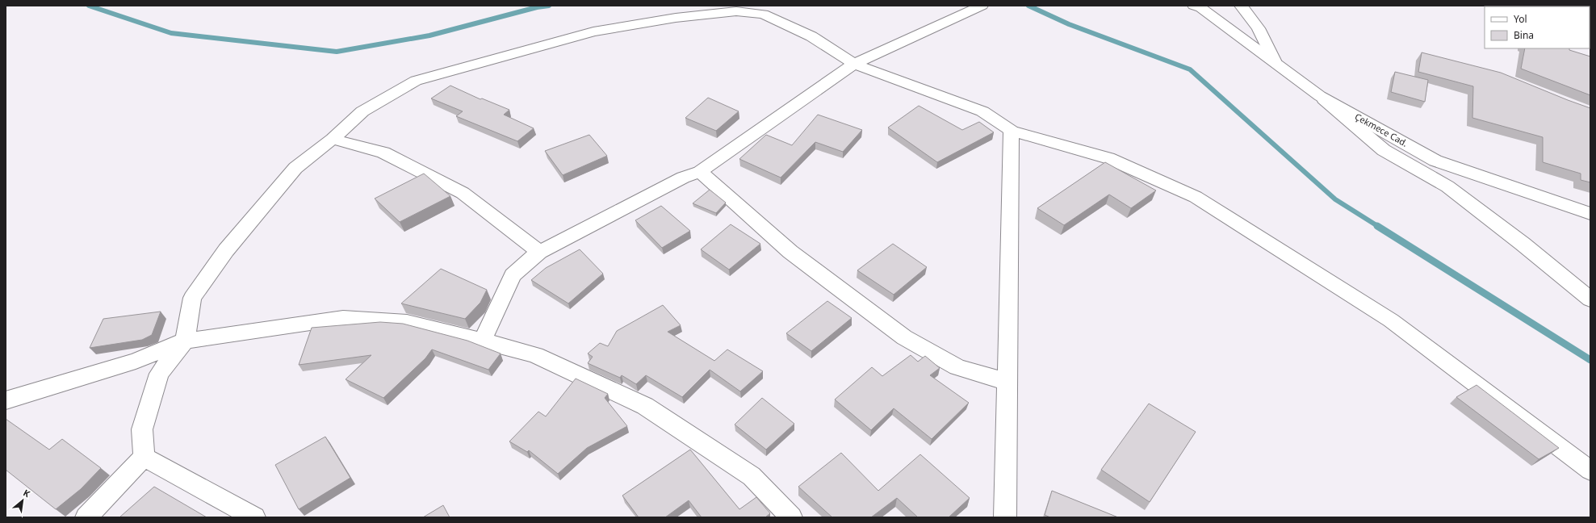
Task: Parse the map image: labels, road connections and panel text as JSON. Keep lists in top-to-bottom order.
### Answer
{
  "streets": {
    "street": ["Çekmece Cad."]
  },
  "legend": ["Yol", "Bina"],
  "north": "top right"
}
